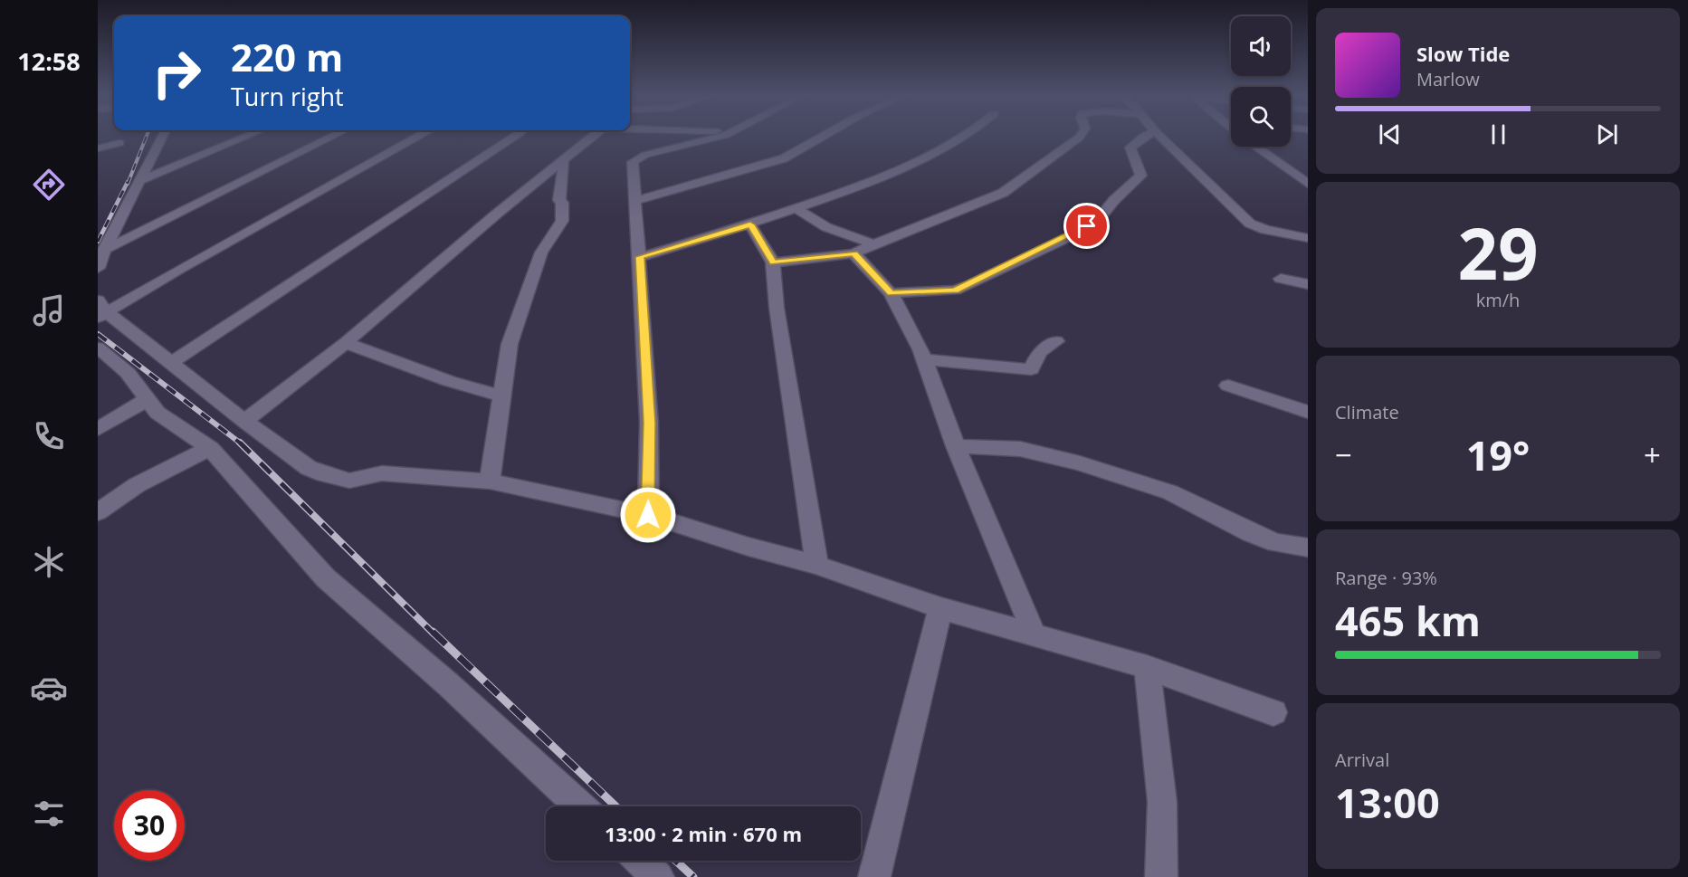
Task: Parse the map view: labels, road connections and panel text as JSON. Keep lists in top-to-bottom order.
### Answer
{
  "page": {
    "tabs": "12:58",
    "turn": ["220 m", "Turn right"],
    "song": ["Slow Tide", "Marlow"],
    "tile": [
      ["29", "km/h"],
      "Climate",
      ["Range · 93%", "465 km"],
      ["Arrival", "13:00"]
    ],
    "heat": ["−", "19°", "+"],
    "limit": "30",
    "trip": "13:00 · 2 min · 670 m"
  }
}
